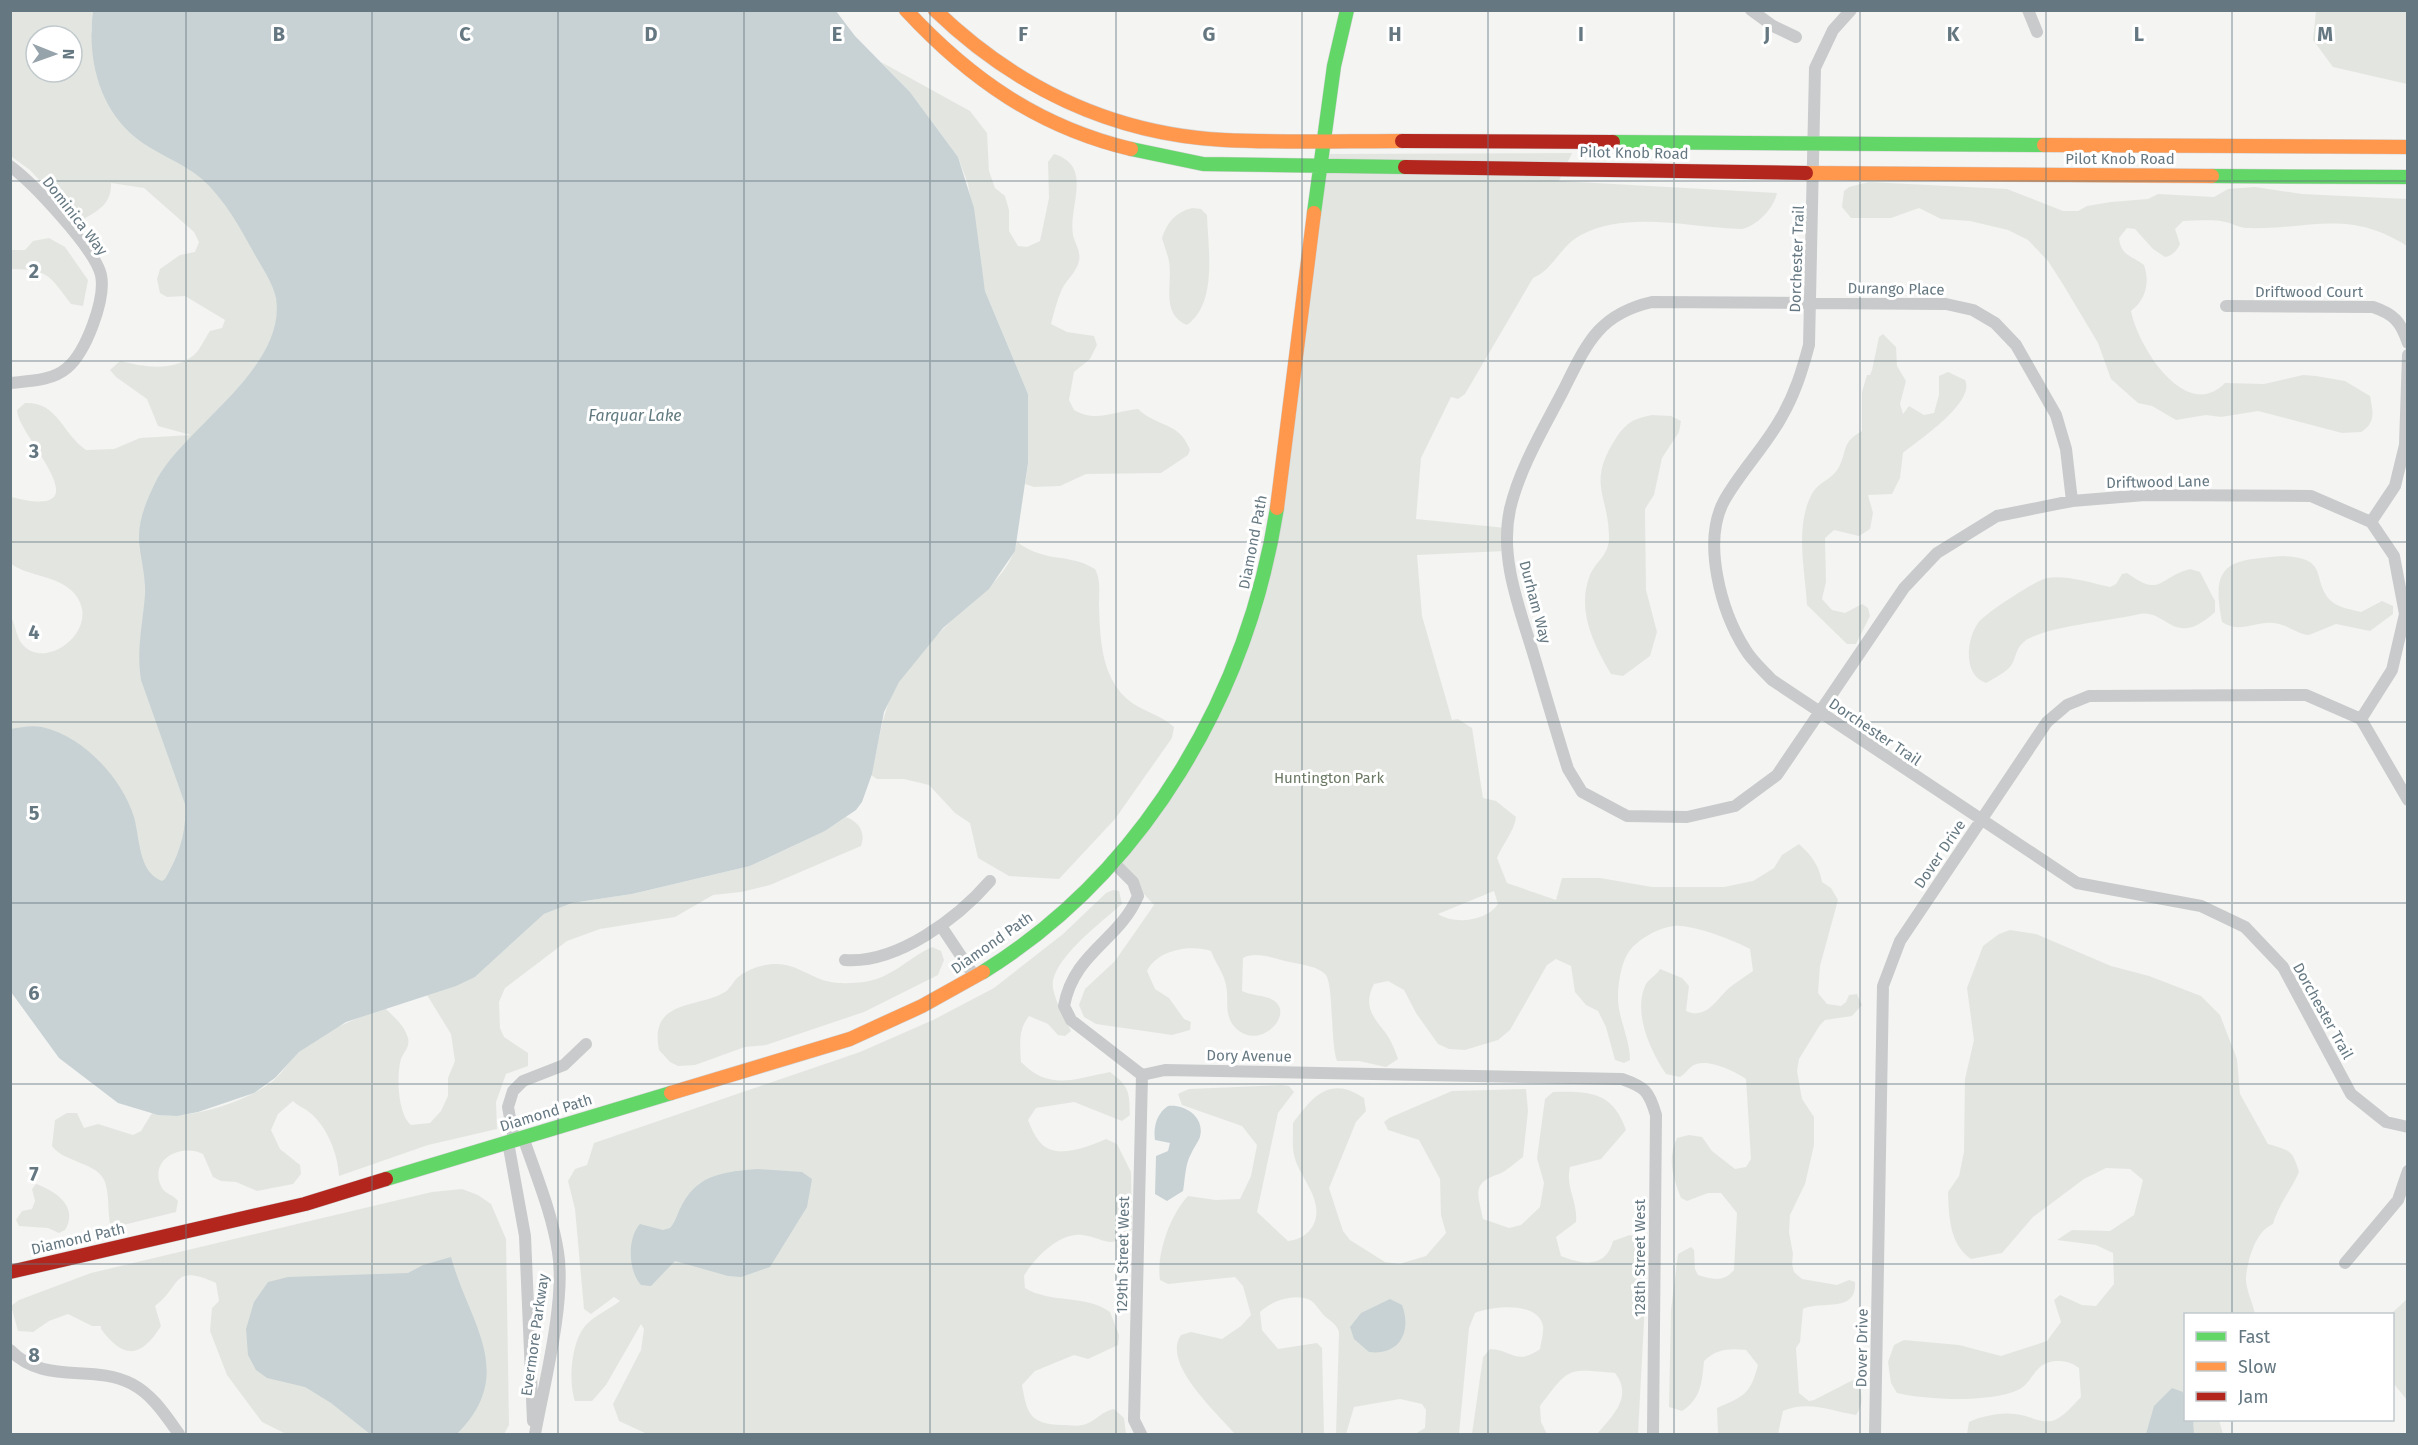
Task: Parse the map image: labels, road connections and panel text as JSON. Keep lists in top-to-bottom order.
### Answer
{
  "streets": {
    "main road": ["Pilot Knob Road", "Diamond Path"],
    "street": [
      "Dominica Way",
      "Dorchester Trail",
      "Durango Place",
      "Driftwood Court",
      "Driftwood Lane",
      "Durham Way",
      "Dover Drive",
      "Dory Avenue",
      "129th Street West",
      "128th Street West",
      "Evermore Parkway"
    ]
  },
  "crossings": [
    ["Pilot Knob Road", "Dorchester Trail"],
    ["Pilot Knob Road", "Diamond Path"],
    ["Dorchester Trail", "Durango Place"],
    ["Dorchester Trail", "Driftwood Lane"],
    ["Dorchester Trail", "Durham Way"],
    ["Dorchester Trail", "Dover Drive"],
    ["Durango Place", "Driftwood Lane"],
    ["Durango Place", "Durham Way"],
    ["Driftwood Lane", "Durham Way"],
    ["Diamond Path", "Evermore Parkway"],
    ["Dory Avenue", "129th Street West"],
    ["Dory Avenue", "128th Street West"]
  ],
  "water": ["Farquar Lake"],
  "parks": ["Huntington Park"],
  "legend": ["Fast", "Slow", "Jam"],
  "north": "right",
  "grid": {
    "columns": [
      "B",
      "C",
      "D",
      "E",
      "F",
      "G",
      "H",
      "I",
      "J",
      "K",
      "L",
      "M"
    ],
    "rows": [
      "2",
      "3",
      "4",
      "5",
      "6",
      "7",
      "8"
    ]
  }
}
